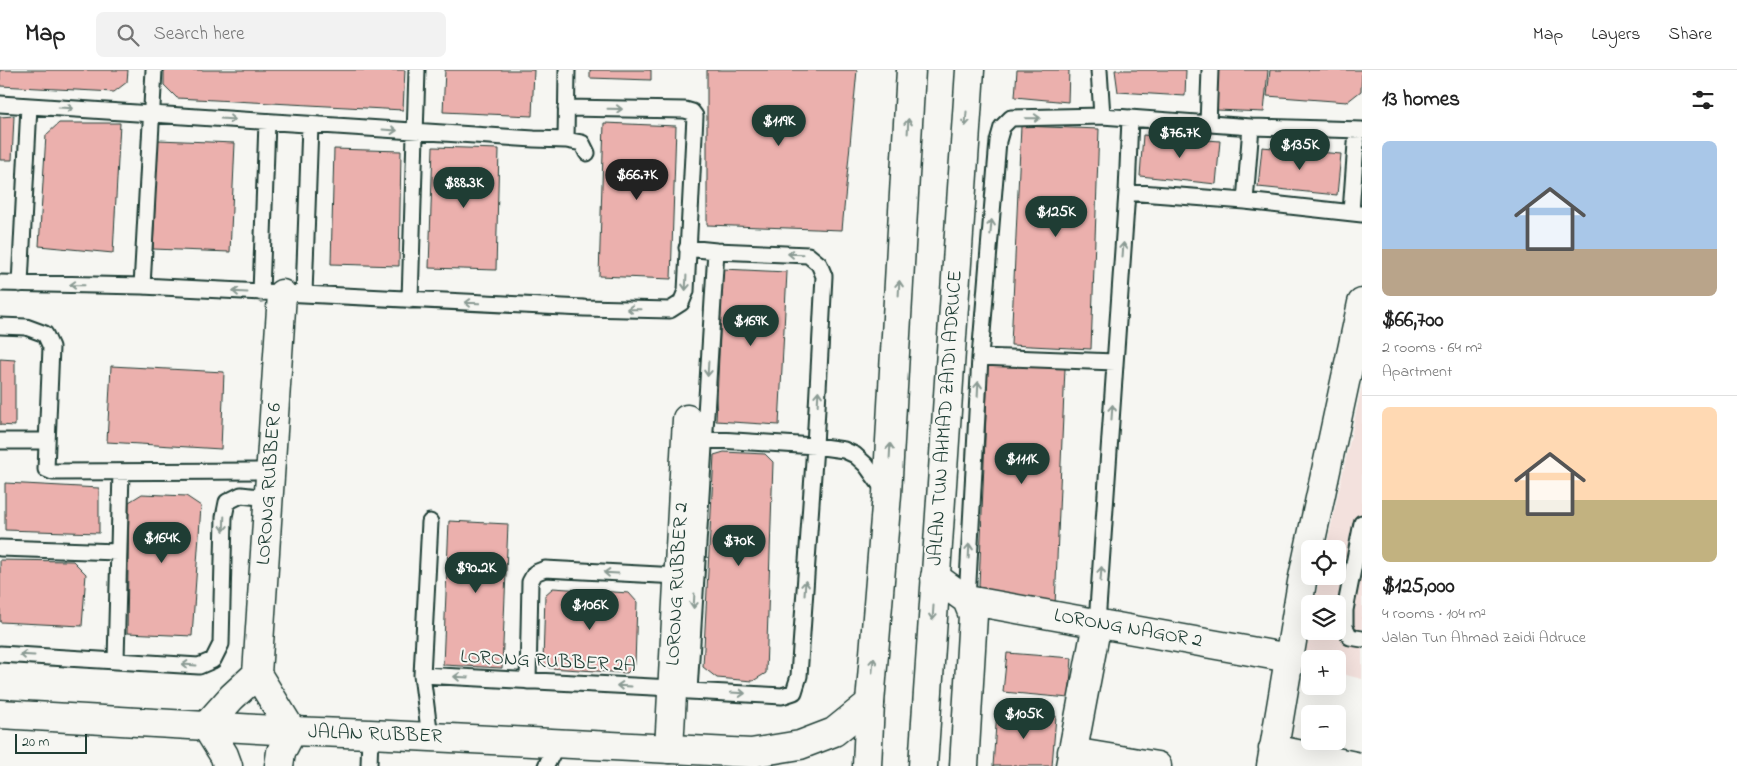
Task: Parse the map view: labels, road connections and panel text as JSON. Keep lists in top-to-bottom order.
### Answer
{
  "streets": {
    "main road": [
      "JALAN TUN AHMAD ZAIDI ADRUCE",
      "LORONG RUBBER 6",
      "LORONG RUBBER 2",
      "LORONG NAGOR 2",
      "JALAN RUBBER"
    ],
    "lane": ["LORONG RUBBER 2A"]
  },
  "crossings": [
    ["LORONG RUBBER 2", "LORONG RUBBER 2A"],
    ["LORONG RUBBER 2", "JALAN RUBBER"]
  ],
  "scale_bar": "20 m",
  "page": {
    "header": "Map",
    "search": "Search here",
    "nav": ["Map", "Layers", "Share"],
    "heading": "13 homes",
    "price": [
      "$119K",
      "$76.7K",
      "$135K",
      "$66.7K",
      "$88.3K",
      "$125K",
      "$169K",
      "$111K",
      "$164K",
      "$70K",
      "$90.2K",
      "$106K",
      "$105K"
    ],
    "list": [
      {
        "name": "$66,700",
        "note": "2 rooms · 64 m² · Apartment"
      },
      {
        "name": "$125,000",
        "note": "4 rooms · 104 m² · Jalan Tun Ahmad Zaidi Adruce"
      }
    ],
    "map_buttons": ["+", "−"],
    "scale": "20 m"
  }
}
